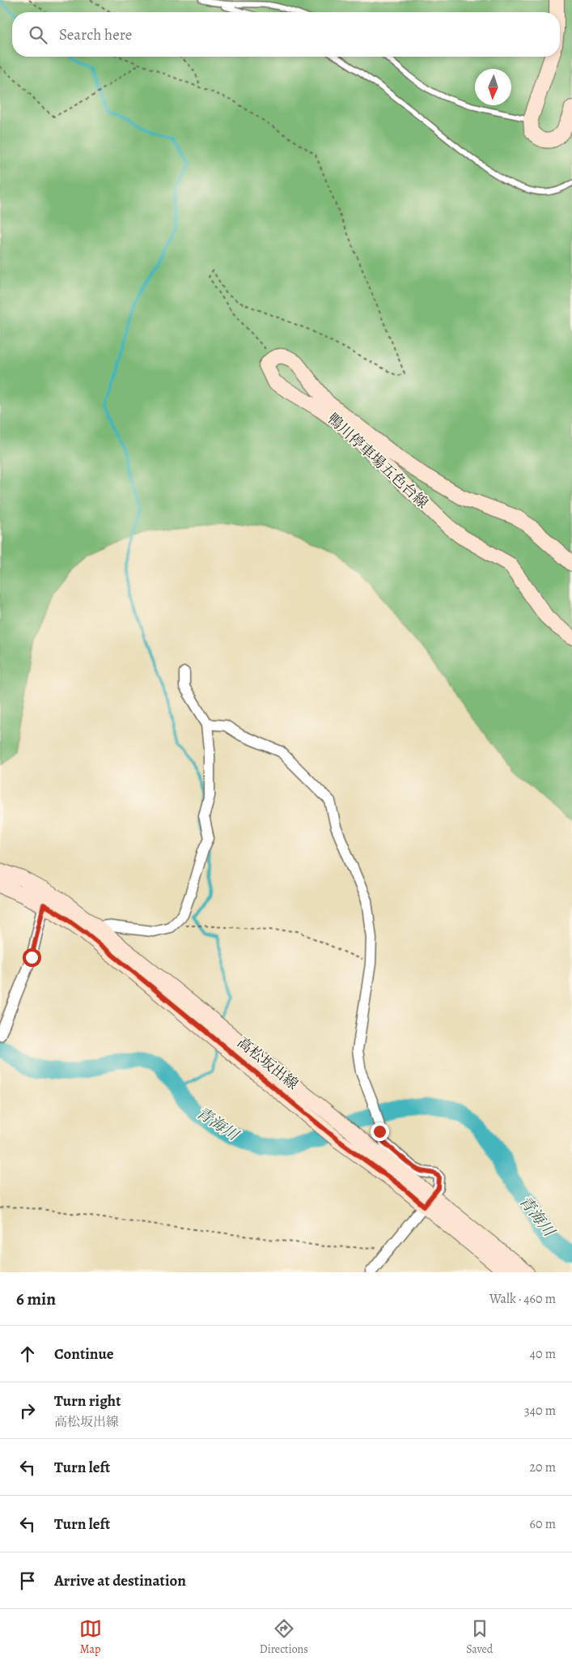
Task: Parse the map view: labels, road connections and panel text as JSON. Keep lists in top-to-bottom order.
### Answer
{
  "streets": {
    "main road": ["鴨川停車場五色台線", "高松坂出線"]
  },
  "water": ["青海川"],
  "north": "bottom",
  "page": {
    "search": "Search here",
    "heading": ["6 min", "Walk · 460 m"],
    "list": [
      ["Continue", "40 m"],
      ["Turn right", "高松坂出線", "340 m"],
      ["Turn left", "20 m"],
      ["Turn left", "60 m"],
      "Arrive at destination"
    ],
    "nav": ["Map", "Directions", "Saved"]
  }
}
